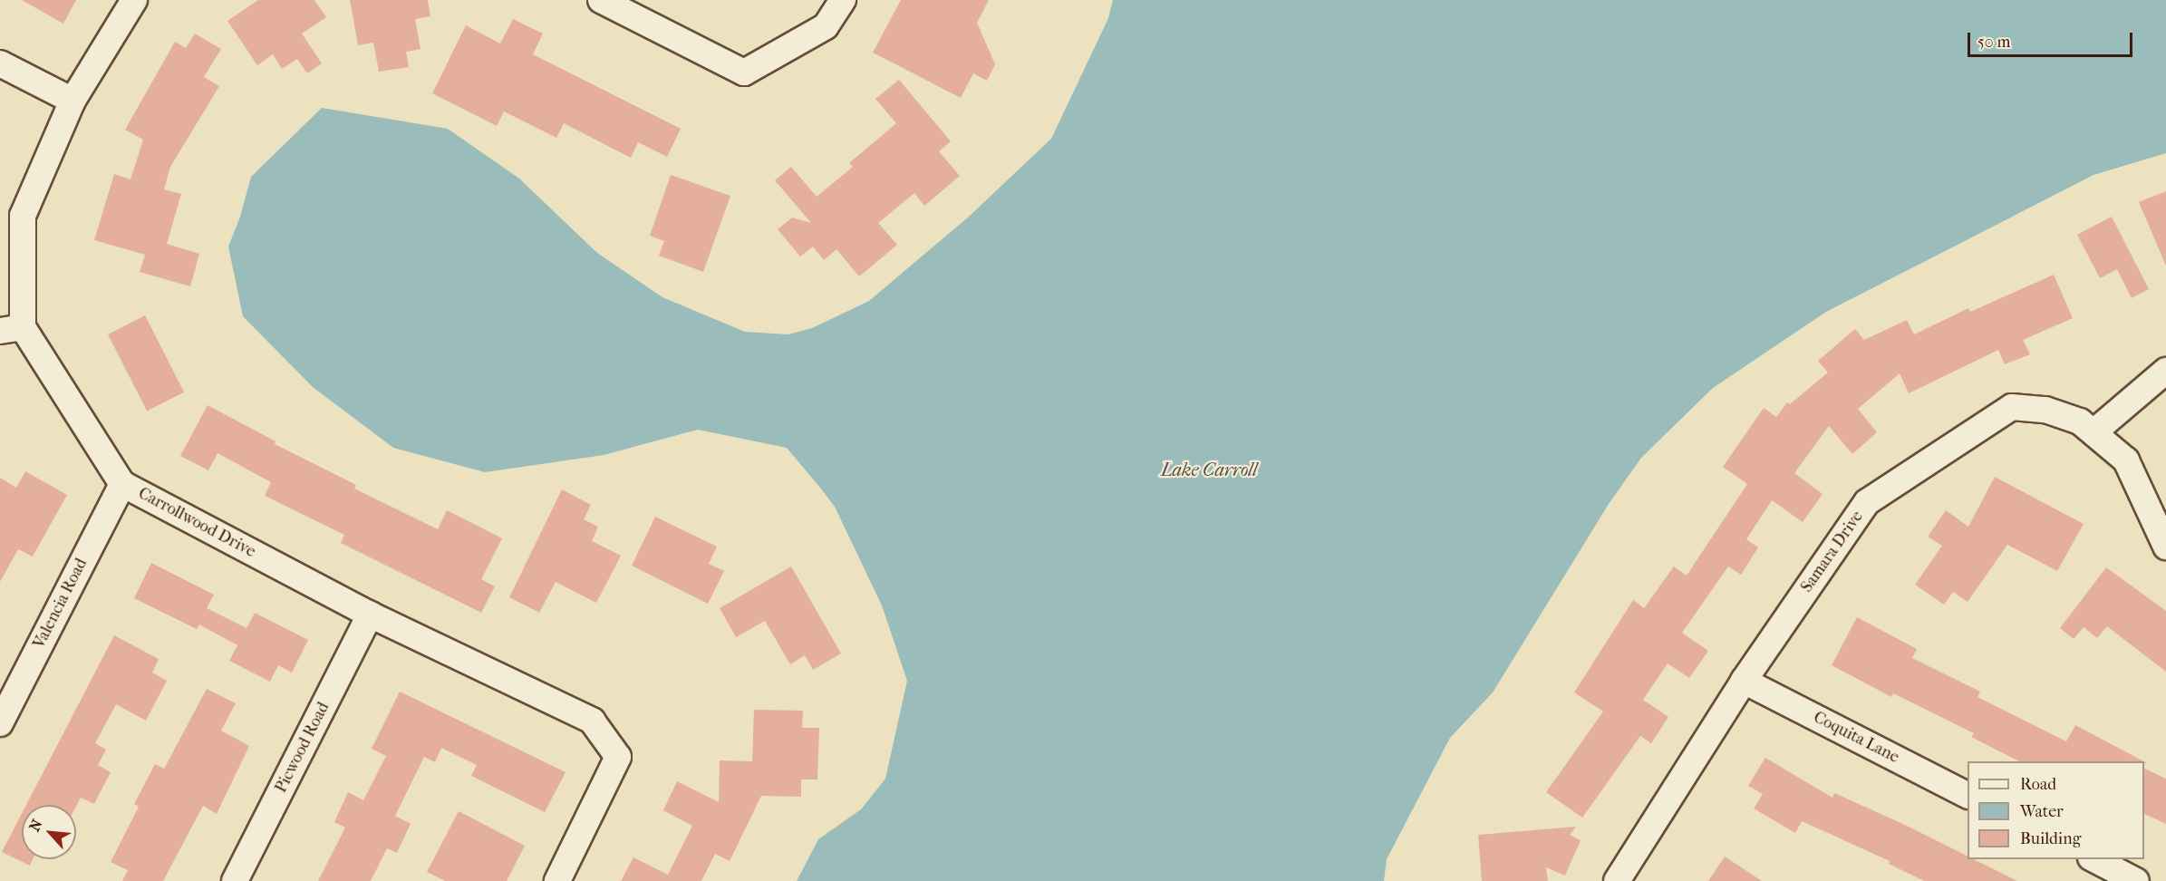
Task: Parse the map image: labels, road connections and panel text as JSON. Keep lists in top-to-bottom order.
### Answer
{
  "streets": {
    "street": [
      "Carrollwood Drive",
      "Samara Drive",
      "Valencia Road",
      "Coquita Lane",
      "Picwood Road"
    ]
  },
  "crossings": [
    ["Carrollwood Drive", "Valencia Road"],
    ["Carrollwood Drive", "Picwood Road"],
    ["Samara Drive", "Coquita Lane"]
  ],
  "water": ["Lake Carroll"],
  "legend": ["Road", "Water", "Building"],
  "scale_bar": "50 m",
  "north": "top left"
}
